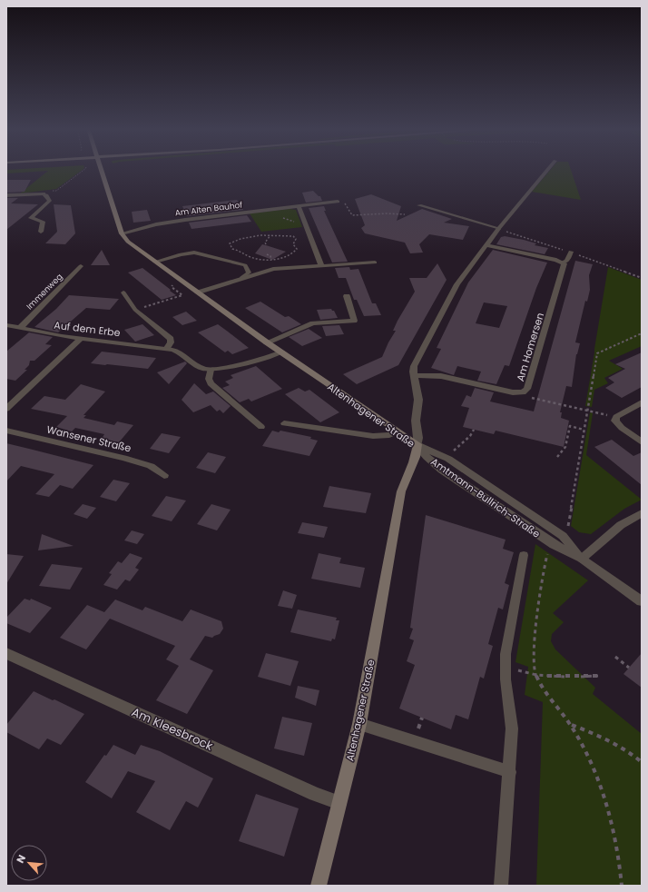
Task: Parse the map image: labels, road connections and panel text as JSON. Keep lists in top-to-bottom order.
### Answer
{
  "streets": {
    "main road": ["Altenhagener Straße"],
    "street": [
      "Am Alten Bauhof",
      "Immenweg",
      "Auf dem Erbe",
      "Am Homersen",
      "Wansener Straße",
      "Amtmann-Bullrich-Straße",
      "Am Kleesbrock"
    ]
  },
  "crossings": [
    ["Am Alten Bauhof", "Altenhagener Straße"],
    ["Immenweg", "Auf dem Erbe"],
    ["Altenhagener Straße", "Amtmann-Bullrich-Straße"],
    ["Altenhagener Straße", "Am Kleesbrock"]
  ],
  "north": "top left"
}
